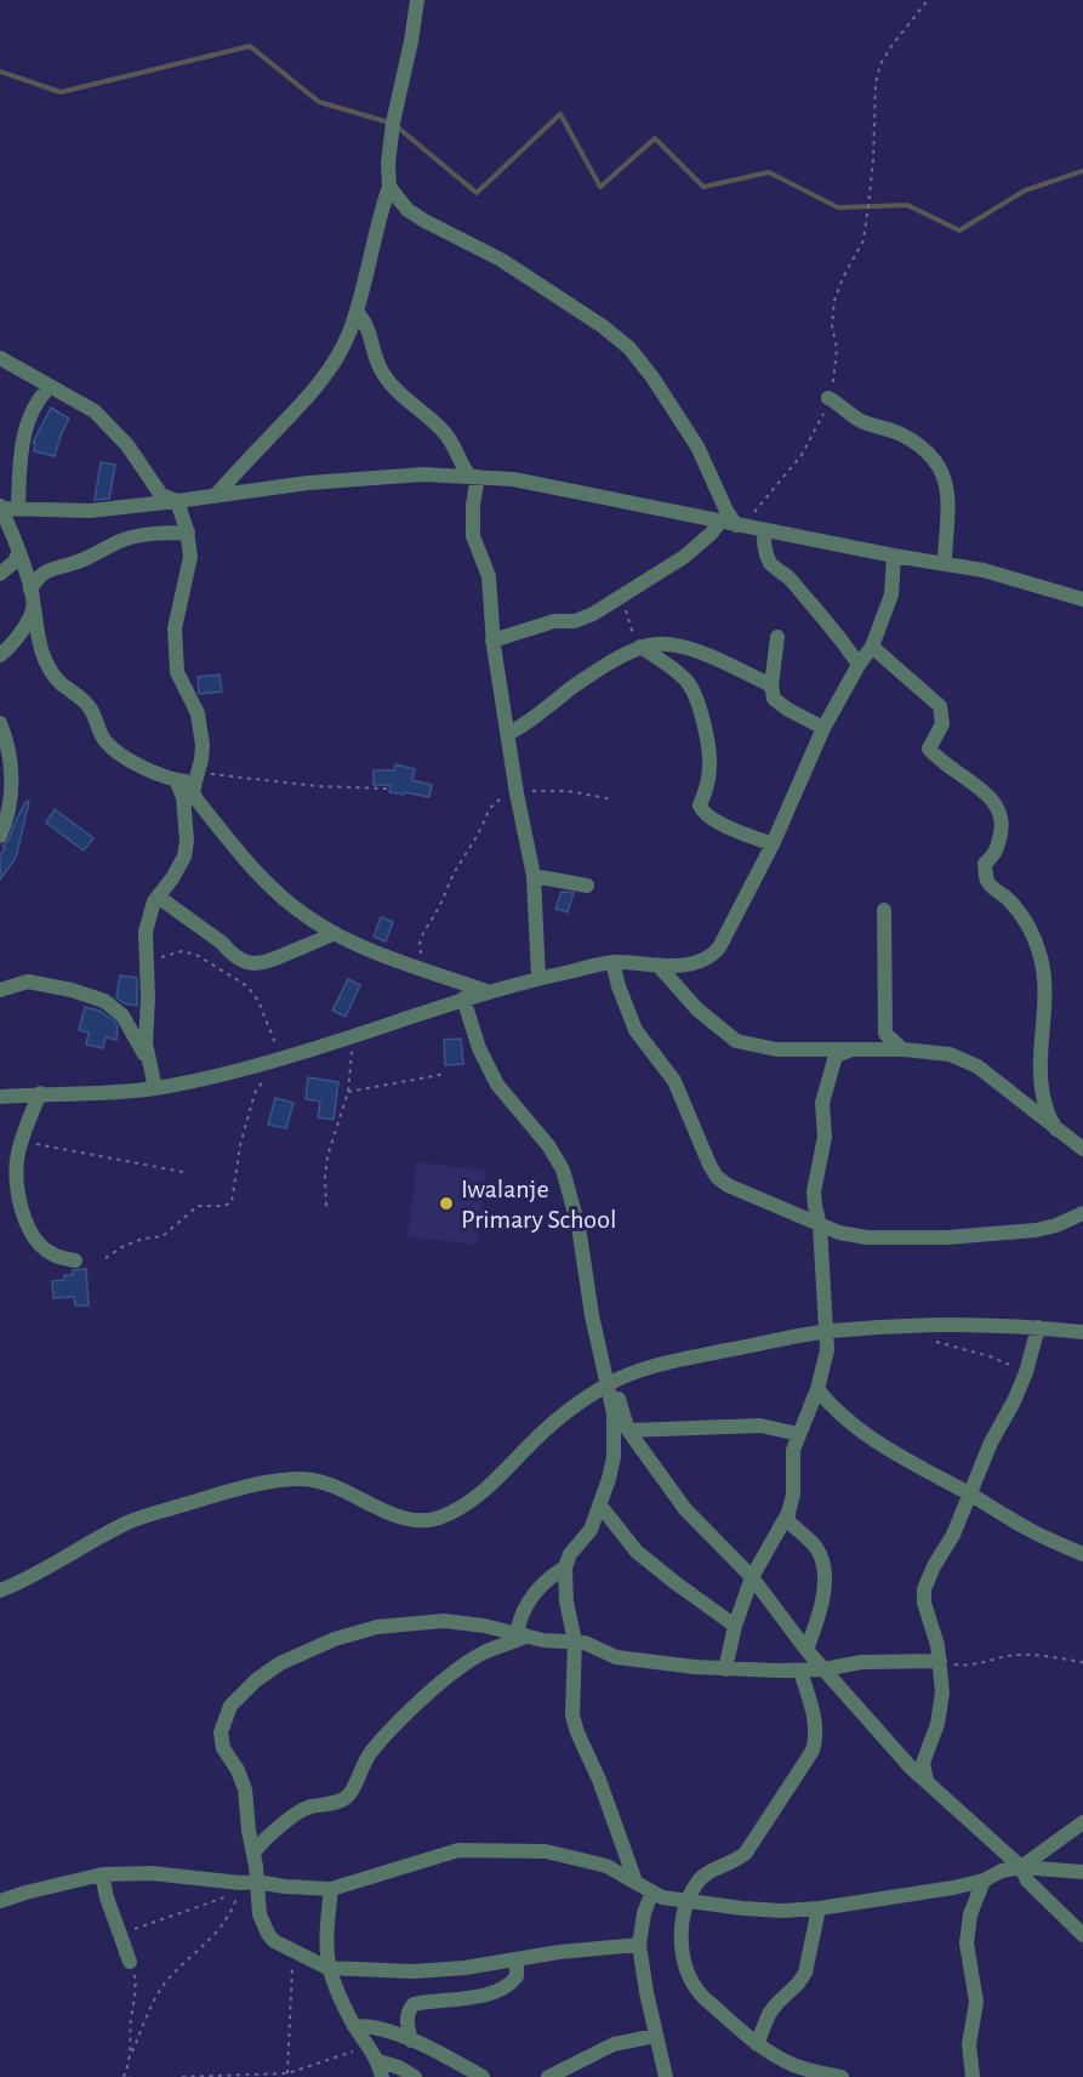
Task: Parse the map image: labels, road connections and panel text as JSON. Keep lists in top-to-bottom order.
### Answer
{
  "places": ["Iwalanje Primary School"]
}
